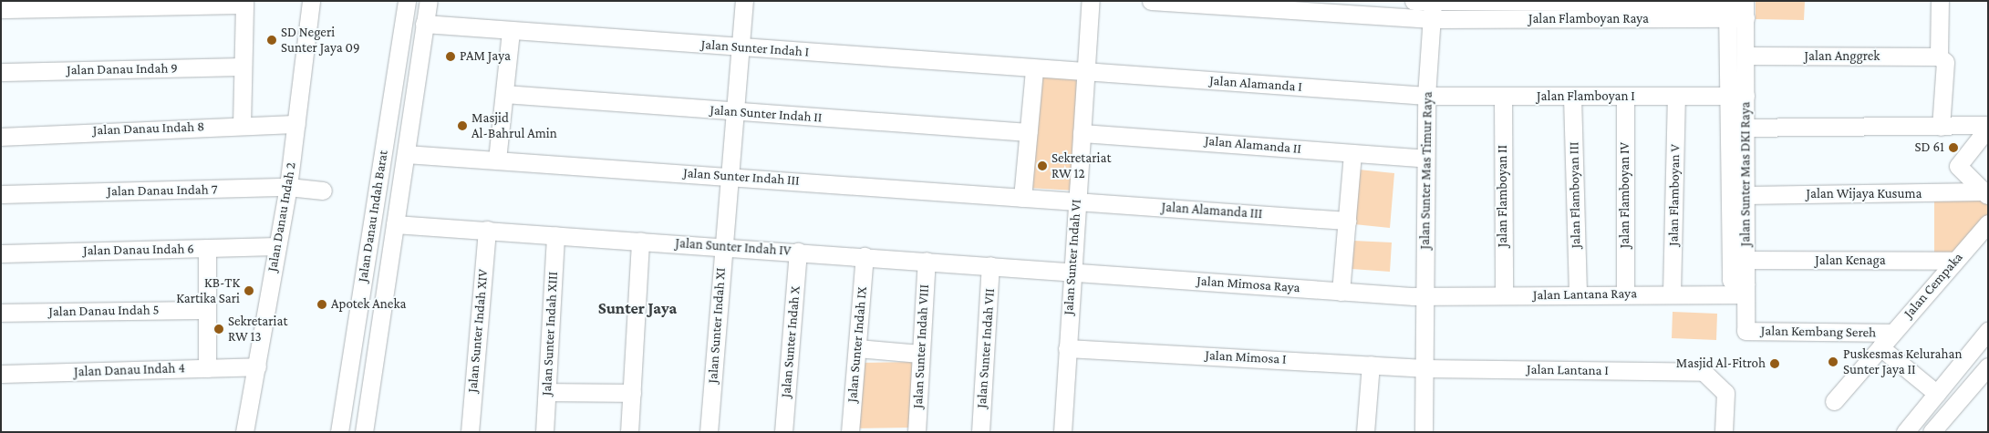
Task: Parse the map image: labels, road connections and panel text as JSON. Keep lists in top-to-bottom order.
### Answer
{
  "streets": {
    "street": [
      "Jalan Flamboyan Raya",
      "Jalan Sunter Indah I",
      "Jalan Anggrek",
      "Jalan Danau Indah 9",
      "Jalan Alamanda I",
      "Jalan Flamboyan I",
      "Jalan Sunter Indah II",
      "Jalan Danau Indah 8",
      "Jalan Alamanda II",
      "Jalan Sunter Mas Timur Raya",
      "Jalan Sunter Mas DKI Raya",
      "Jalan Sunter Indah III",
      "Jalan Danau Indah 7",
      "Jalan Wijaya Kusuma",
      "Jalan Flamboyan III",
      "Jalan Flamboyan IV",
      "Jalan Flamboyan V",
      "Jalan Flamboyan II",
      "Jalan Alamanda III",
      "Jalan Danau Indah Barat",
      "Jalan Danau Indah 2",
      "Jalan Sunter Indah IV",
      "Jalan Danau Indah 6",
      "Jalan Sunter Indah VI",
      "Jalan Kenaga",
      "Jalan Mimosa Raya",
      "Jalan Cempaka",
      "Jalan Lantana Raya",
      "Jalan Danau Indah 5",
      "Jalan Sunter Indah XI",
      "Jalan Sunter Indah XIV",
      "Jalan Kembang Sereh",
      "Jalan Sunter Indah XIII",
      "Jalan Sunter Indah X",
      "Jalan Sunter Indah IX",
      "Jalan Sunter Indah VIII",
      "Jalan Sunter Indah VII",
      "Jalan Mimosa I",
      "Jalan Danau Indah 4",
      "Jalan Lantana I"
    ]
  },
  "crossings": [
    ["Jalan Flamboyan Raya", "Jalan Sunter Mas Timur Raya"],
    ["Jalan Flamboyan Raya", "Jalan Sunter Mas DKI Raya"],
    ["Jalan Sunter Indah I", "Jalan Alamanda I"],
    ["Jalan Sunter Indah I", "Jalan Danau Indah Barat"],
    ["Jalan Sunter Indah I", "Jalan Sunter Indah VI"],
    ["Jalan Sunter Indah I", "Jalan Sunter Indah XI"],
    ["Jalan Anggrek", "Jalan Sunter Mas DKI Raya"],
    ["Jalan Alamanda I", "Jalan Flamboyan I"],
    ["Jalan Alamanda I", "Jalan Sunter Mas Timur Raya"],
    ["Jalan Alamanda I", "Jalan Sunter Indah VI"],
    ["Jalan Flamboyan I", "Jalan Sunter Mas Timur Raya"],
    ["Jalan Flamboyan I", "Jalan Sunter Mas DKI Raya"],
    ["Jalan Flamboyan I", "Jalan Flamboyan III"],
    ["Jalan Flamboyan I", "Jalan Flamboyan IV"],
    ["Jalan Flamboyan I", "Jalan Flamboyan V"],
    ["Jalan Flamboyan I", "Jalan Flamboyan II"],
    ["Jalan Sunter Indah II", "Jalan Sunter Indah XI"],
    ["Jalan Danau Indah 8", "Jalan Danau Indah 2"],
    ["Jalan Alamanda II", "Jalan Sunter Mas Timur Raya"],
    ["Jalan Alamanda II", "Jalan Sunter Indah VI"],
    ["Jalan Sunter Mas Timur Raya", "Jalan Mimosa Raya"],
    ["Jalan Sunter Mas Timur Raya", "Jalan Lantana Raya"],
    ["Jalan Sunter Mas Timur Raya", "Jalan Mimosa I"],
    ["Jalan Sunter Mas Timur Raya", "Jalan Lantana I"],
    ["Jalan Sunter Mas DKI Raya", "Jalan Wijaya Kusuma"],
    ["Jalan Sunter Mas DKI Raya", "Jalan Kenaga"],
    ["Jalan Sunter Mas DKI Raya", "Jalan Lantana Raya"],
    ["Jalan Sunter Mas DKI Raya", "Jalan Kembang Sereh"],
    ["Jalan Sunter Indah III", "Jalan Alamanda III"],
    ["Jalan Sunter Indah III", "Jalan Danau Indah Barat"],
    ["Jalan Sunter Indah III", "Jalan Sunter Indah VI"],
    ["Jalan Sunter Indah III", "Jalan Sunter Indah XI"],
    ["Jalan Danau Indah 7", "Jalan Danau Indah 2"],
    ["Jalan Flamboyan III", "Jalan Lantana Raya"],
    ["Jalan Flamboyan IV", "Jalan Lantana Raya"],
    ["Jalan Flamboyan V", "Jalan Lantana Raya"],
    ["Jalan Flamboyan II", "Jalan Lantana Raya"],
    ["Jalan Alamanda III", "Jalan Sunter Indah VI"],
    ["Jalan Danau Indah Barat", "Jalan Sunter Indah IV"],
    ["Jalan Danau Indah 2", "Jalan Danau Indah 6"],
    ["Jalan Danau Indah 2", "Jalan Danau Indah 4"],
    ["Jalan Sunter Indah IV", "Jalan Sunter Indah VI"],
    ["Jalan Sunter Indah IV", "Jalan Mimosa Raya"],
    ["Jalan Sunter Indah IV", "Jalan Sunter Indah XI"],
    ["Jalan Sunter Indah IV", "Jalan Sunter Indah XIV"],
    ["Jalan Sunter Indah IV", "Jalan Sunter Indah XIII"],
    ["Jalan Sunter Indah IV", "Jalan Sunter Indah X"],
    ["Jalan Sunter Indah IV", "Jalan Sunter Indah IX"],
    ["Jalan Sunter Indah IV", "Jalan Sunter Indah VIII"],
    ["Jalan Sunter Indah IV", "Jalan Sunter Indah VII"],
    ["Jalan Sunter Indah VI", "Jalan Mimosa Raya"],
    ["Jalan Sunter Indah VI", "Jalan Mimosa I"],
    ["Jalan Kenaga", "Jalan Cempaka"],
    ["Jalan Mimosa Raya", "Jalan Lantana Raya"],
    ["Jalan Cempaka", "Jalan Kembang Sereh"],
    ["Jalan Mimosa I", "Jalan Lantana I"]
  ],
  "districts": ["Sunter Jaya"],
  "places": [
    "SD Negeri Sunter Jaya 09",
    "PAM Jaya",
    "Masjid Al-Bahrul Amin",
    "SD 61",
    "Sekretariat RW 12",
    "KB-TK Kartika Sari",
    "Apotek Aneka",
    "Sekretariat RW 13",
    "Puskesmas Kelurahan Sunter Jaya II",
    "Masjid Al-Fitroh"
  ]
}
